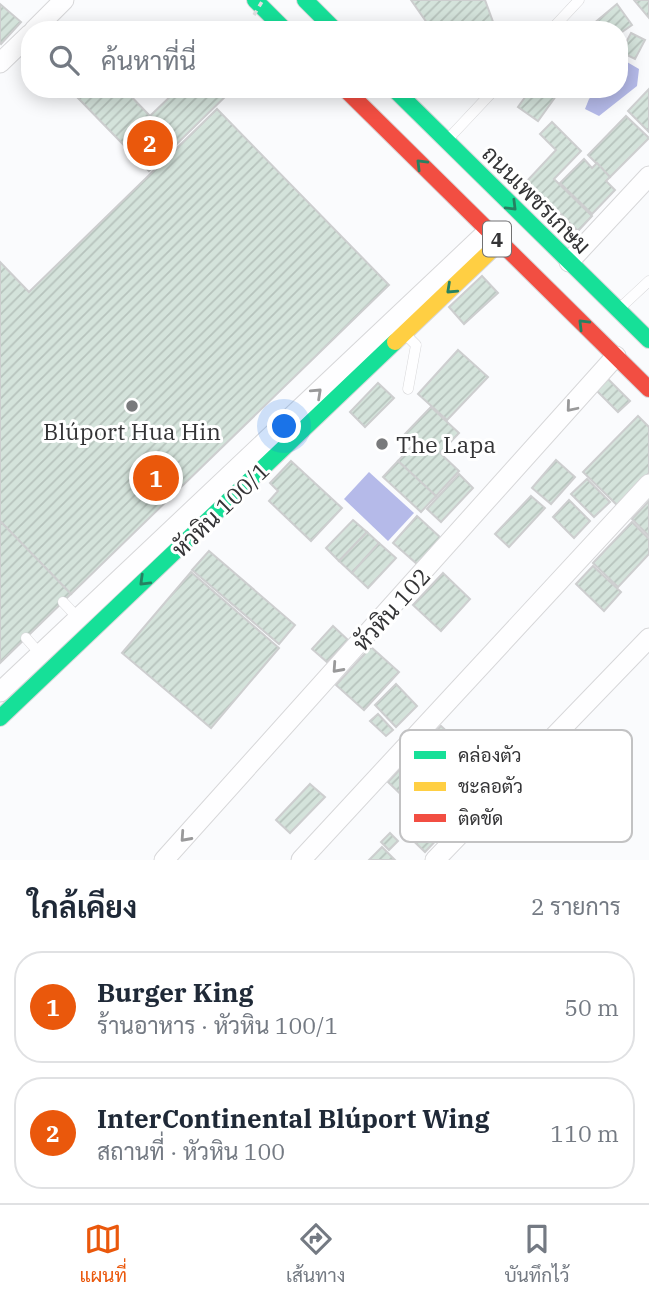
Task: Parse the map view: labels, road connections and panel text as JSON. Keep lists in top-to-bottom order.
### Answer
{
  "streets": {
    "main road": ["ถนนเพชรเกษม", "4", "หัวหิน 100/1"],
    "street": ["หัวหิน 102"]
  },
  "crossings": [
    ["4", "หัวหิน 100/1"],
    ["4", "หัวหิน 102"]
  ],
  "places": ["Blúport Hua Hin", "The Lapa"],
  "legend": ["คล่องตัว", "ชะลอตัว", "ติดขัด"],
  "page": {
    "search": "ค้นหาที่นี่",
    "pins": ["2", "1"],
    "heading": ["ใกล้เคียง", "2 รายการ"],
    "list": [
      {
        "mark": "1",
        "name": "Burger King",
        "note": "ร้านอาหาร · หัวหิน 100/1",
        "value": "50 m"
      },
      {
        "mark": "2",
        "name": "InterContinental Blúport Wing",
        "note": "สถานที่ · หัวหิน 100",
        "value": "110 m"
      }
    ],
    "nav": ["แผนที่", "เส้นทาง", "บันทึกไว้"]
  }
}
